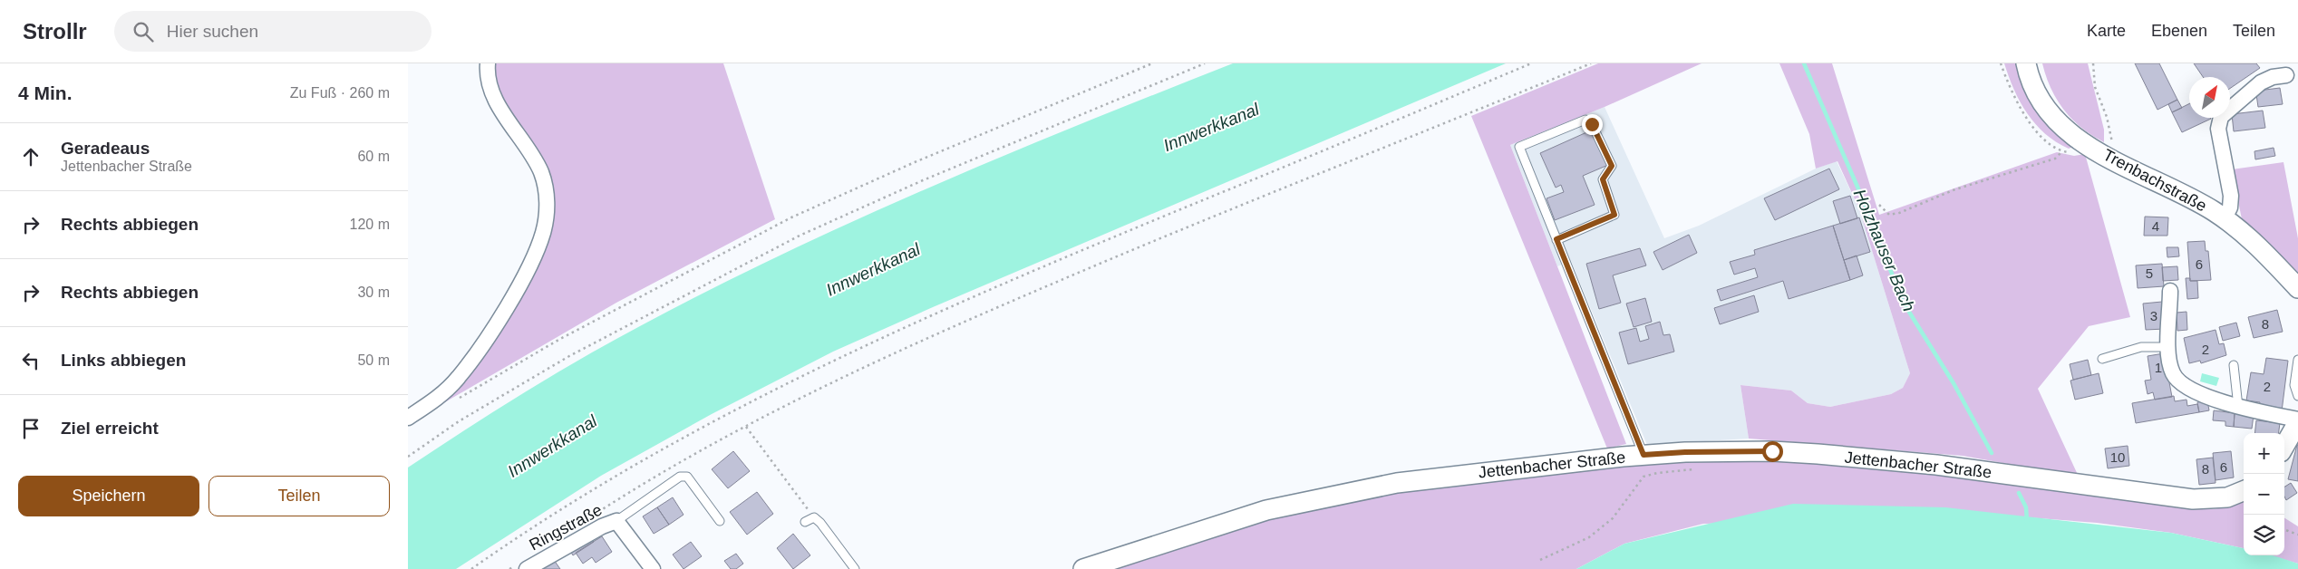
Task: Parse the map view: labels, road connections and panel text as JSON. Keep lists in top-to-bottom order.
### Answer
{
  "streets": {
    "street": ["Trenbachstraße", "Jettenbacher Straße", "Ringstraße"]
  },
  "water": ["Innwerkkanal", "Holzhauser Bach"],
  "house_numbers": [
    "4",
    "6",
    "5",
    "3",
    "8",
    "2",
    "1",
    "2",
    "10",
    "6",
    "8"
  ],
  "north": "top right",
  "page": {
    "header": "Strollr",
    "search": "Hier suchen",
    "nav": ["Karte", "Ebenen", "Teilen"],
    "heading": ["4 Min.", "Zu Fuß · 260 m"],
    "list": [
      ["Geradeaus", "Jettenbacher Straße", "60 m"],
      ["Rechts abbiegen", "120 m"],
      ["Rechts abbiegen", "30 m"],
      ["Links abbiegen", "50 m"],
      "Ziel erreicht"
    ],
    "map_buttons": ["+", "−"],
    "buttons": ["Speichern", "Teilen"]
  }
}
